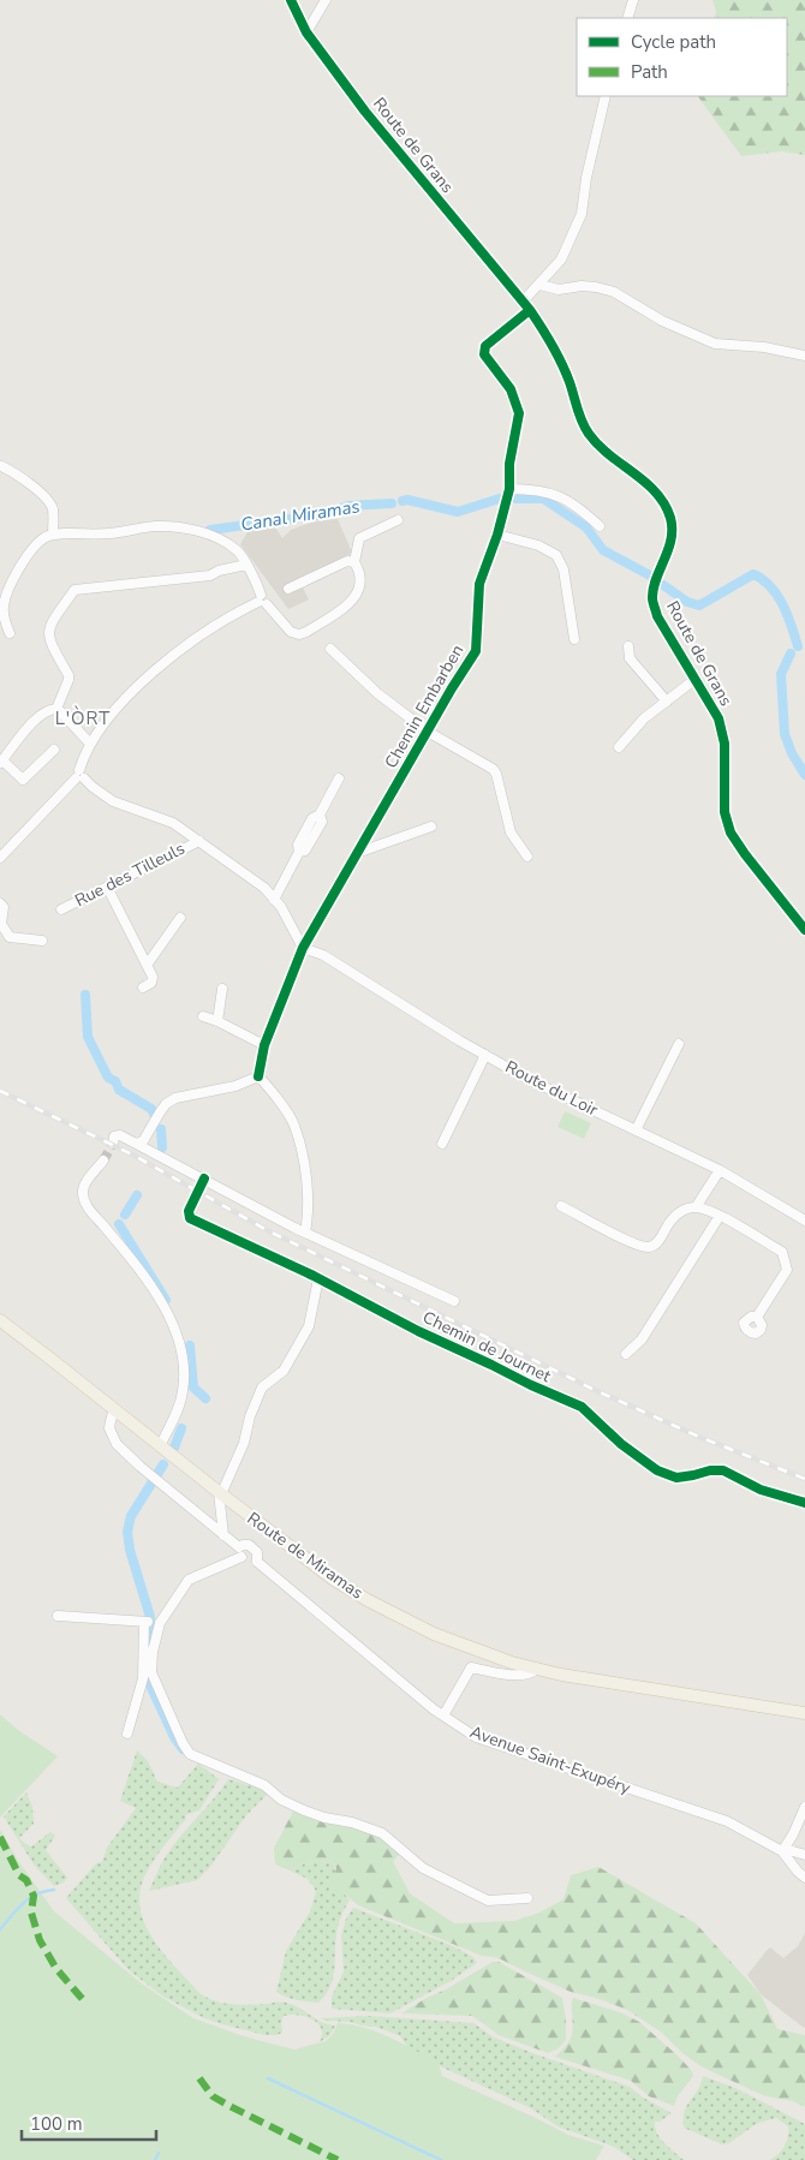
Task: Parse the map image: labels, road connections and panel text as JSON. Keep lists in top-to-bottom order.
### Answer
{
  "streets": {
    "main road": ["Route de Miramas"],
    "street": [
      "Route de Grans",
      "Chemin Embarben",
      "Rue des Tilleuls",
      "Route du Loir",
      "Chemin de Journet",
      "Avenue Saint-Exupéry"
    ]
  },
  "crossings": [
    ["Route de Grans", "Chemin Embarben"],
    ["Chemin Embarben", "Route du Loir"]
  ],
  "districts": ["L'ÒRT"],
  "water": ["Canal Miramas"],
  "legend": ["Cycle path", "Path"],
  "scale_bar": "100 m"
}
